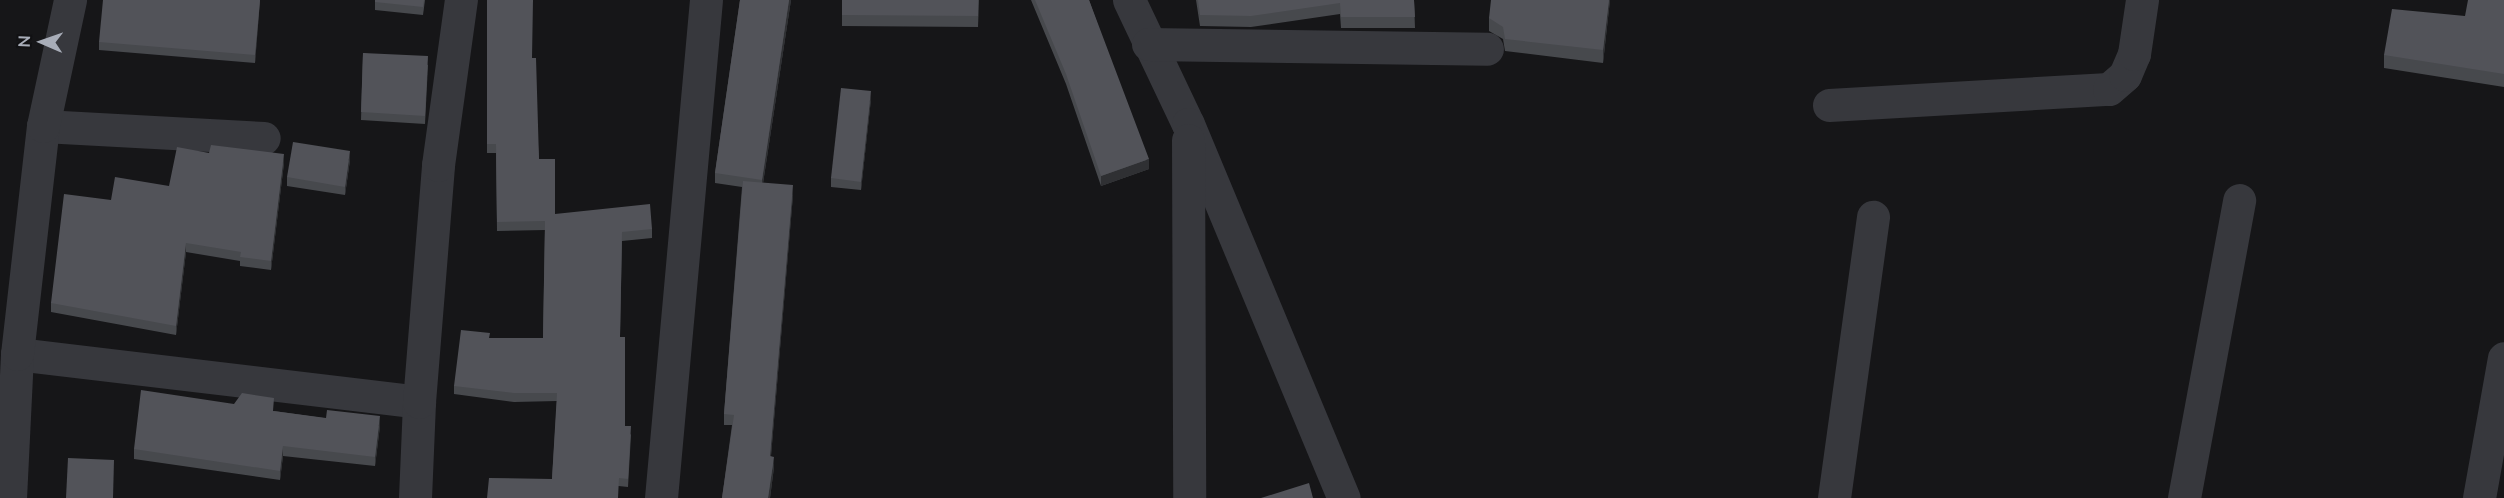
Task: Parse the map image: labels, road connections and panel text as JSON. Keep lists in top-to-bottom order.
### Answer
{
  "north": "left"
}
